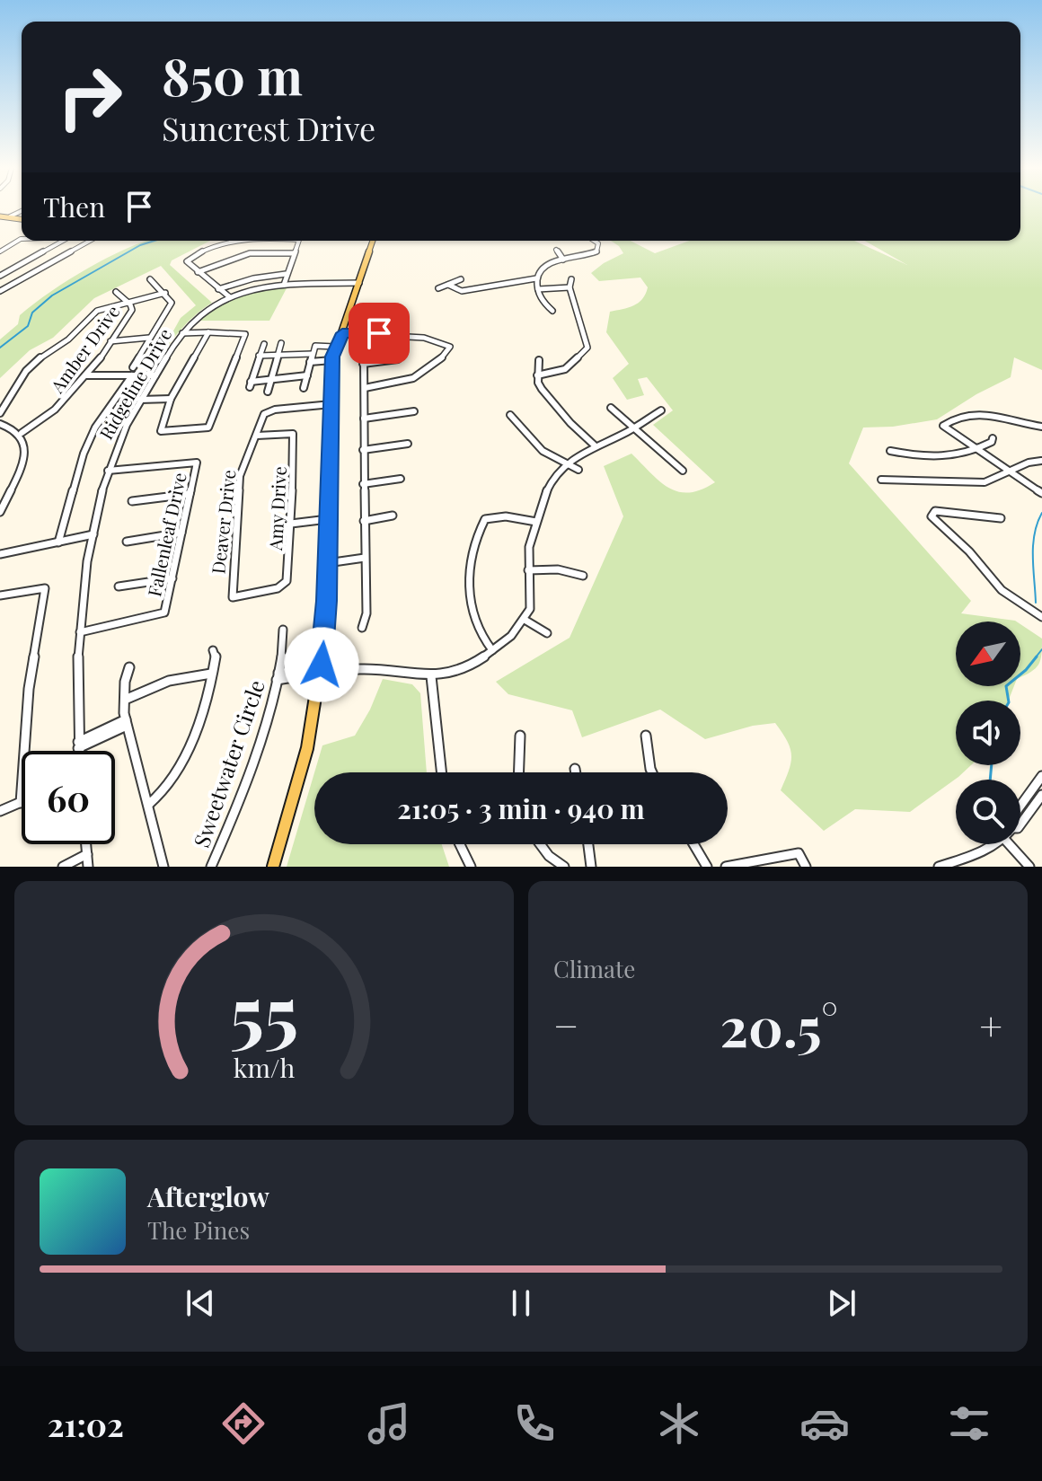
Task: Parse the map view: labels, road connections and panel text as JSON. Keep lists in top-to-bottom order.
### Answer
{
  "streets": {
    "street": [
      "Amber Drive",
      "Ridgeline Drive",
      "Amy Drive",
      "Deaver Drive",
      "Fallenleaf Drive",
      "Sweetwater Circle"
    ]
  },
  "crossings": [
    ["Ridgeline Drive", "Fallenleaf Drive"],
    ["Amy Drive", "Deaver Drive"]
  ],
  "north": "bottom left",
  "page": {
    "turn": ["850 m", "Suncrest Drive"],
    "then": "Then",
    "limit": "60",
    "trip": "21:05 · 3 min · 940 m",
    "tile": "Climate",
    "heat": ["−", "20.5°", "+"],
    "song": ["Afterglow", "The Pines"],
    "tabs": "21:02",
    "gauge": ["55", "km/h"]
  }
}
